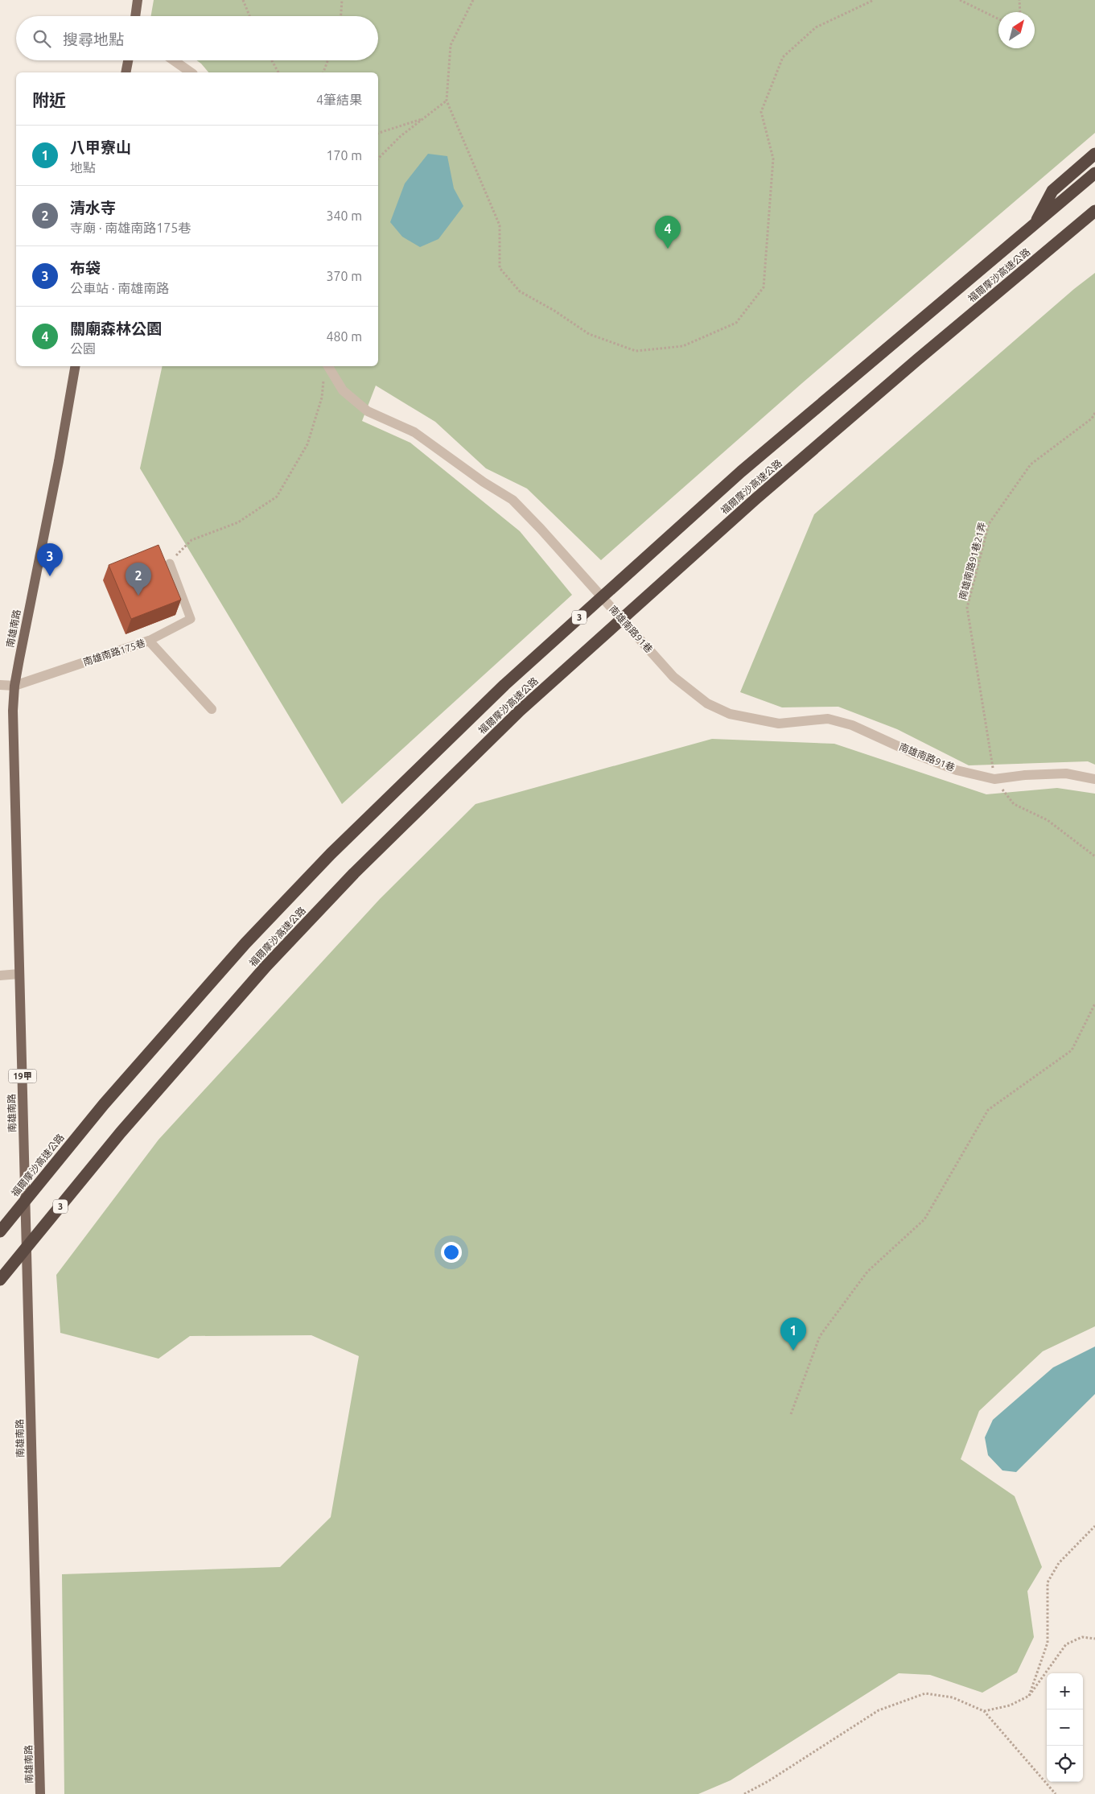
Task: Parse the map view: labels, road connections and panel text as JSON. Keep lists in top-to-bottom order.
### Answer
{
  "streets": {
    "highway": ["福爾摩沙高速公路", "3"],
    "main road": ["南雄南路", "19甲"],
    "street": ["南雄南路91巷", "南雄南路175巷"],
    "path": ["南雄南路91巷21弄"]
  },
  "crossings": [
    ["南雄南路91巷21弄", "南雄南路91巷"],
    ["南雄南路", "南雄南路175巷"]
  ],
  "north": "top right",
  "page": {
    "search": "搜尋地點",
    "heading": ["附近", "4筆結果"],
    "list": [
      {
        "mark": "1",
        "name": "八甲寮山",
        "note": "地點",
        "value": "170 m"
      },
      {
        "mark": "2",
        "name": "清水寺",
        "note": "寺廟 · 南雄南路175巷",
        "value": "340 m"
      },
      {
        "mark": "3",
        "name": "布袋",
        "note": "公車站 · 南雄南路",
        "value": "370 m"
      },
      {
        "mark": "4",
        "name": "關廟森林公園",
        "note": "公園",
        "value": "480 m"
      }
    ],
    "pins": [
      "4",
      "3",
      "2",
      "1"
    ],
    "map_buttons": ["+", "−"]
  }
}
